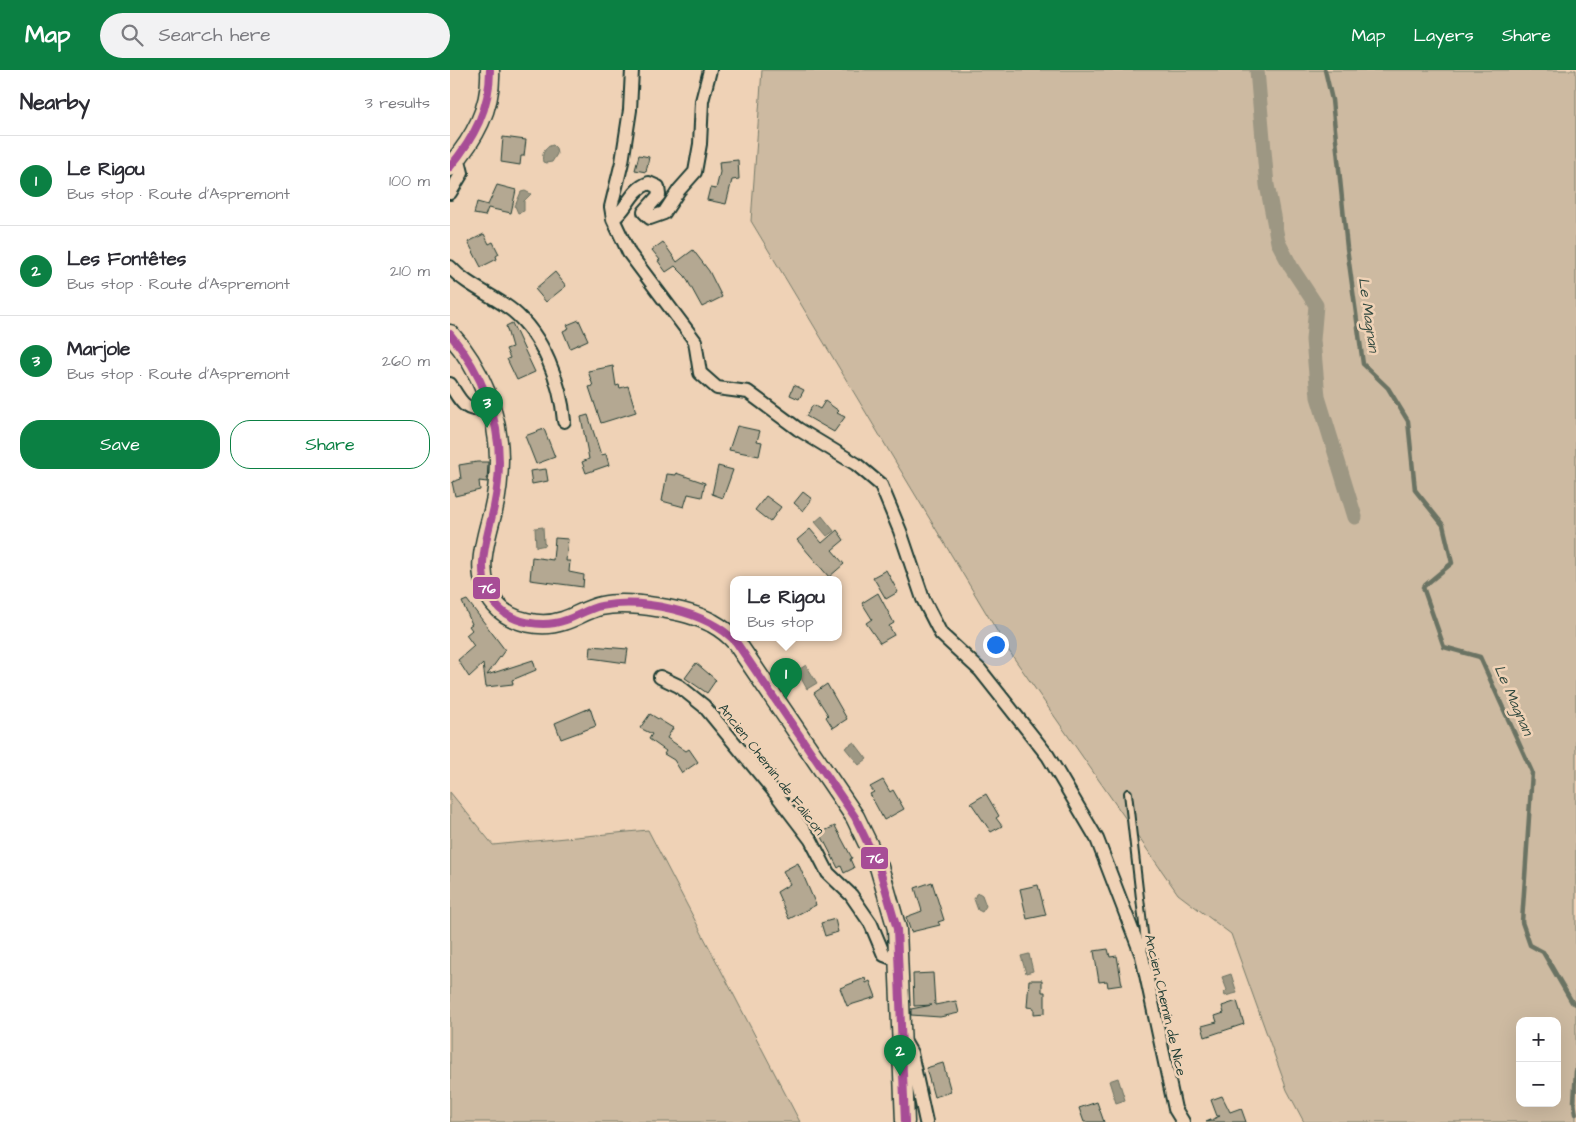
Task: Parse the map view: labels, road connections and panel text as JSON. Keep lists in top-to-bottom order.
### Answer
{
  "streets": {
    "street": ["Ancien Chemin de Falicon", "Ancien Chemin de Nice"]
  },
  "water": ["Le Magnan"],
  "lines": ["transit line 76"],
  "page": {
    "header": "Map",
    "search": "Search here",
    "nav": ["Map", "Layers", "Share"],
    "heading": ["Nearby", "3 results"],
    "list": [
      {
        "mark": "1",
        "name": "Le Rigou",
        "note": "Bus stop · Route d'Aspremont",
        "value": "100 m"
      },
      {
        "mark": "2",
        "name": "Les Fontêtes",
        "note": "Bus stop · Route d'Aspremont",
        "value": "210 m"
      },
      {
        "mark": "3",
        "name": "Marjole",
        "note": "Bus stop · Route d'Aspremont",
        "value": "260 m"
      }
    ],
    "pins": ["3", "1", "2"],
    "buttons": ["Save", "Share"],
    "popup": ["Le Rigou", "Bus stop"],
    "map_buttons": ["+", "−"]
  }
}
